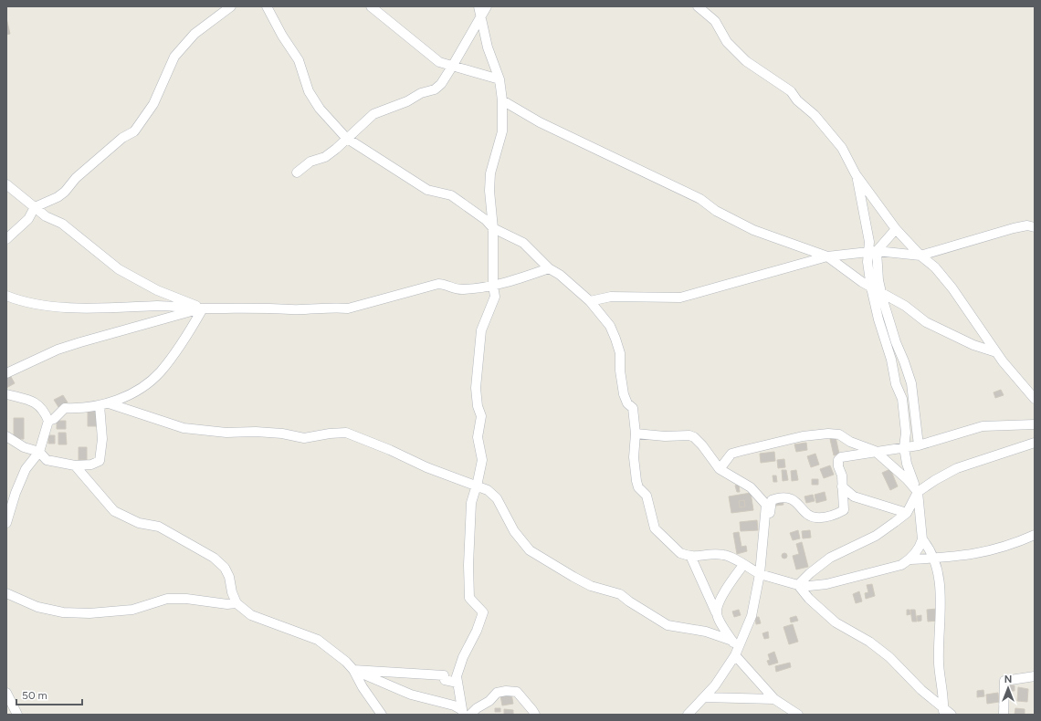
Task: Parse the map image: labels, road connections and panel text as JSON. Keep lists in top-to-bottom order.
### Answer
{
  "scale_bar": "50 m",
  "north": "top"
}
